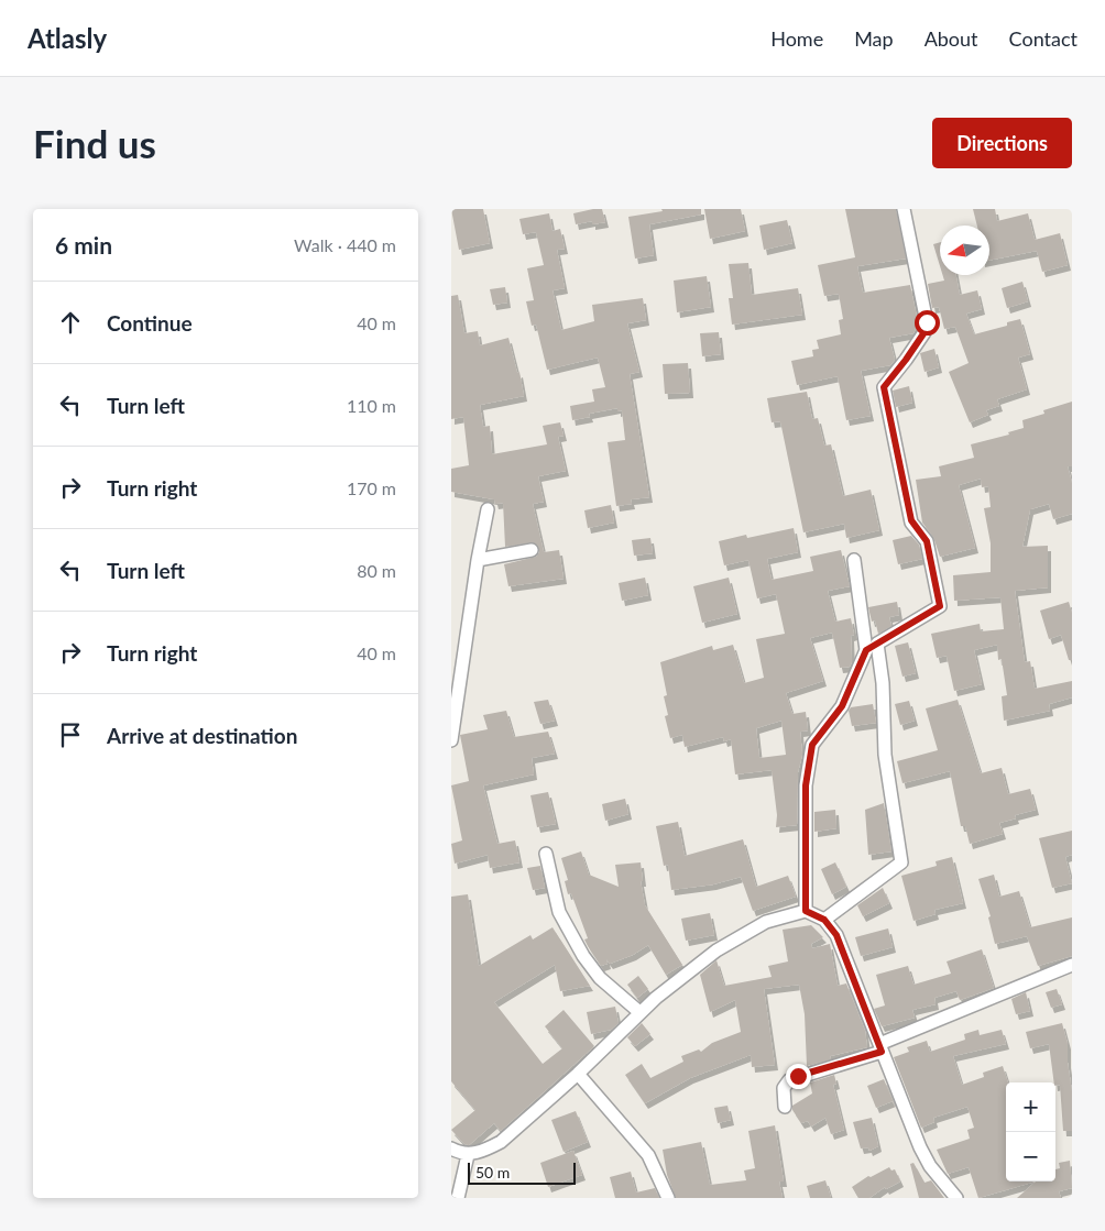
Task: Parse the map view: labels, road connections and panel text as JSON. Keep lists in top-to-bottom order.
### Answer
{
  "scale_bar": "50 m",
  "north": "left",
  "page": {
    "header": "Atlasly",
    "nav": [
      "Home",
      "Map",
      "About",
      "Contact"
    ],
    "buttons": "Directions",
    "title": "Find us",
    "heading": ["6 min", "Walk · 440 m"],
    "list": [
      ["Continue", "40 m"],
      ["Turn left", "110 m"],
      ["Turn right", "170 m"],
      ["Turn left", "80 m"],
      ["Turn right", "40 m"],
      "Arrive at destination"
    ],
    "map_buttons": ["+", "−"],
    "scale": "50 m"
  }
}
